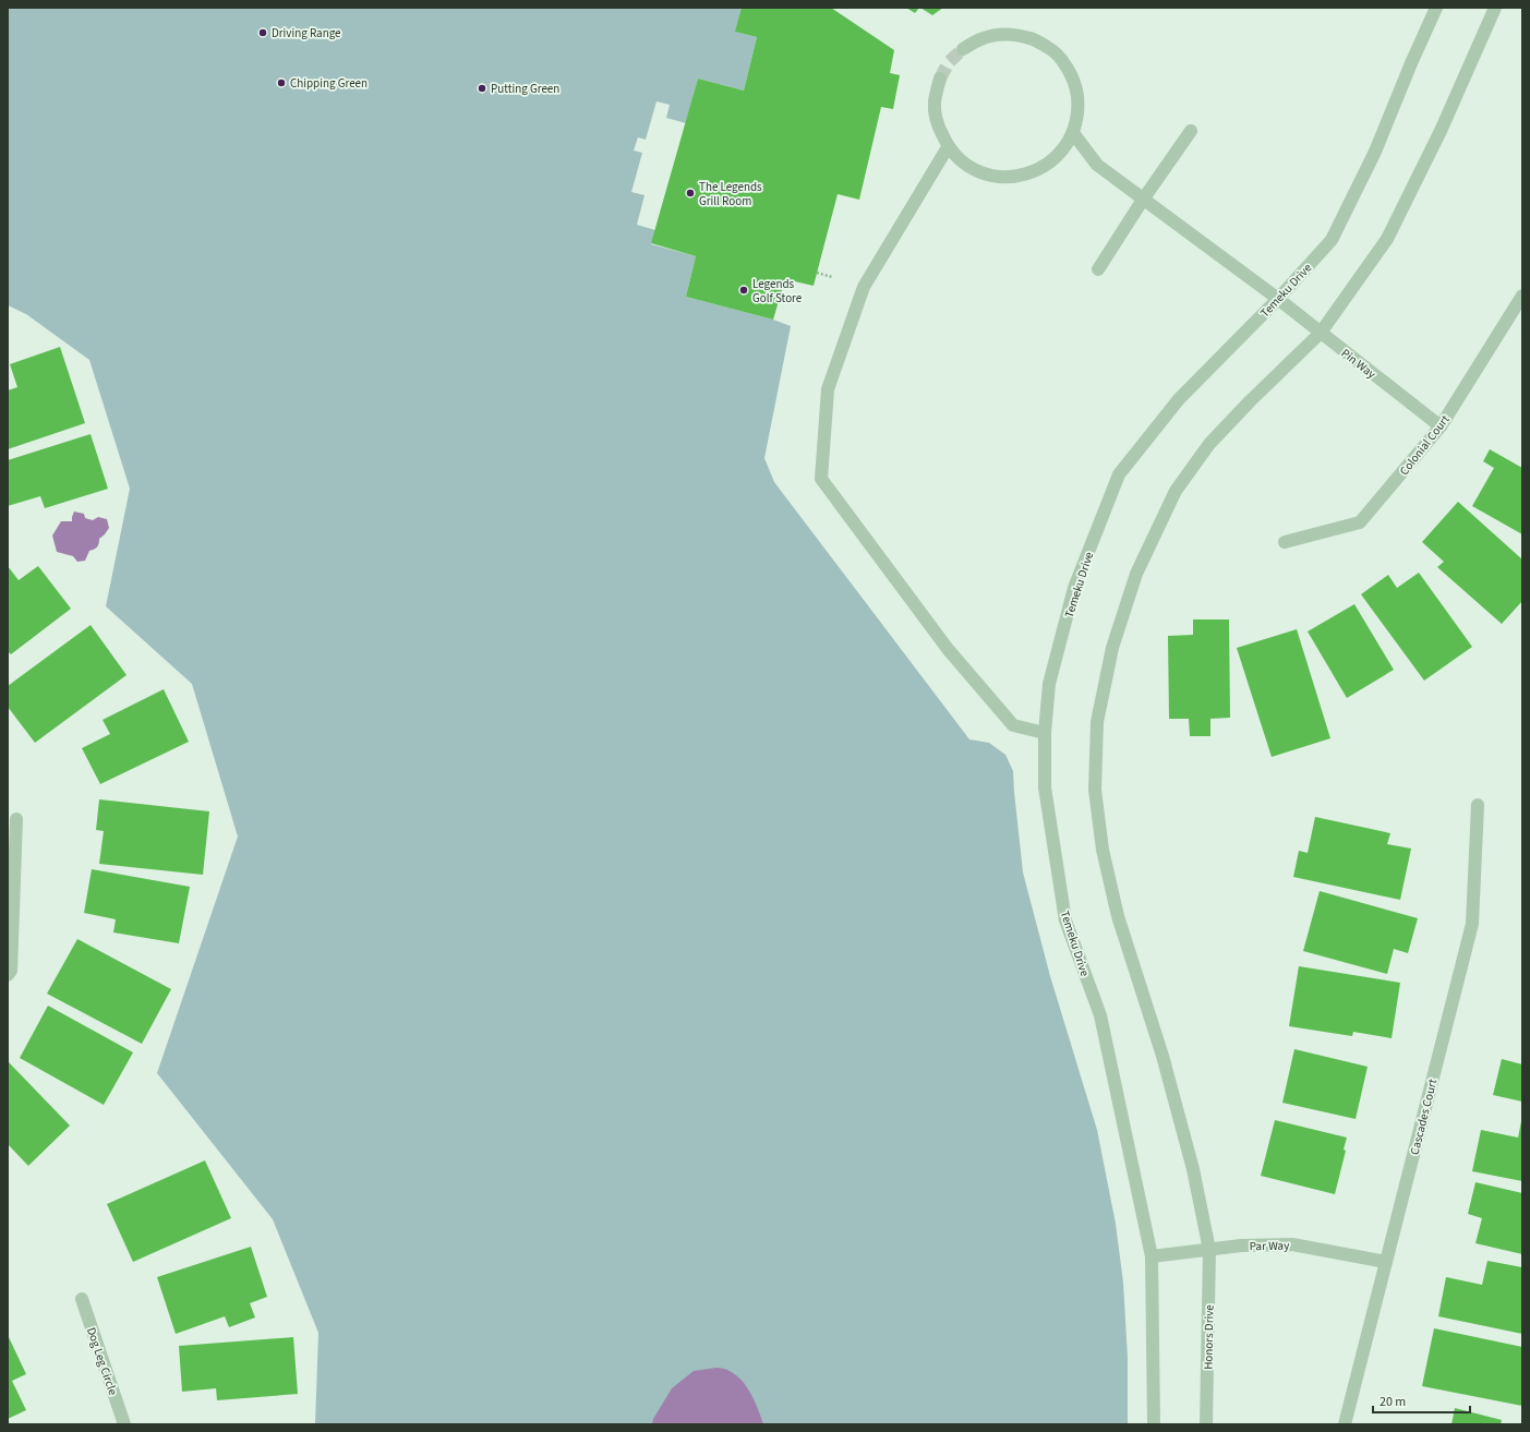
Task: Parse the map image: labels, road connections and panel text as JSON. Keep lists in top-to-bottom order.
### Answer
{
  "streets": {
    "street": [
      "Temeku Drive",
      "Pin Way",
      "Colonial Court",
      "Cascades Court",
      "Par Way",
      "Honors Drive",
      "Dog Leg Circle"
    ]
  },
  "crossings": [
    ["Temeku Drive", "Pin Way"],
    ["Temeku Drive", "Par Way"],
    ["Pin Way", "Colonial Court"],
    ["Cascades Court", "Par Way"],
    ["Par Way", "Honors Drive"]
  ],
  "places": [
    "Driving Range",
    "Chipping Green",
    "Putting Green",
    "The Legends Grill Room",
    "Legends Golf Store"
  ],
  "scale_bar": "20 m"
}
